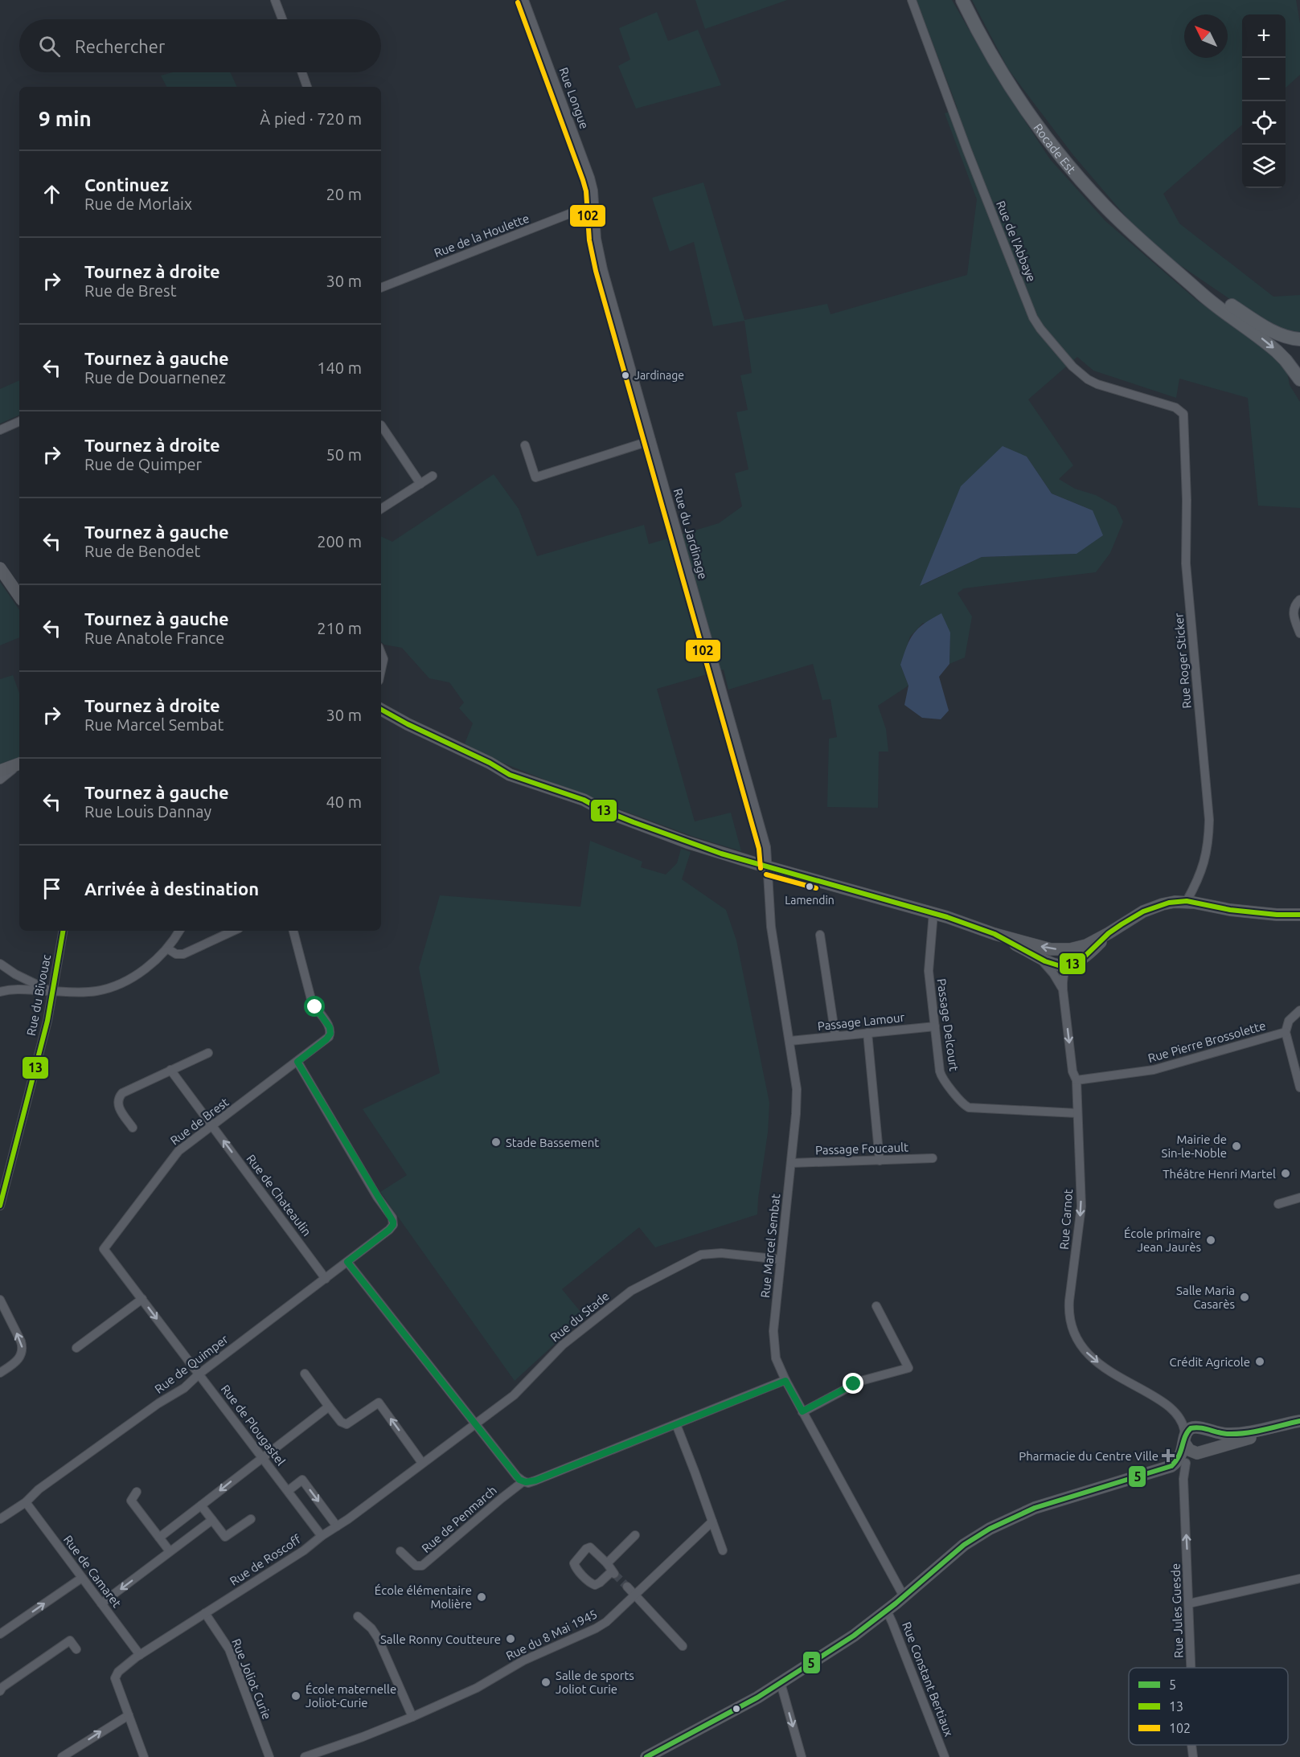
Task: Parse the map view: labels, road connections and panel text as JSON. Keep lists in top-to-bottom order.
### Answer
{
  "streets": {
    "main road": ["Rocade Est"],
    "street": [
      "Rue Longue",
      "Rue de la Houlette",
      "Rue de l'Abbaye",
      "Rue du Jardinage",
      "Rue Roger Sticker",
      "Rue du Bivouac",
      "Passage Lamour",
      "Passage Delcourt",
      "Rue Pierre Brossolette",
      "Rue de Brest",
      "Passage Foucault",
      "Rue de Chateaulin",
      "Rue Carnot",
      "Rue Marcel Sembat",
      "Rue du Stade",
      "Rue de Quimper",
      "Rue de Plougastel",
      "Rue de Penmarch",
      "Rue de Roscoff",
      "Rue de Camaret",
      "Rue Jules Guesde",
      "Rue du 8 Mai 1945",
      "Rue Joliot Curie",
      "Rue Constant Bertiaux"
    ]
  },
  "crossings": [
    ["Rue Longue", "Rue de la Houlette"],
    ["Rue Longue", "Rue du Jardinage"],
    ["Rue de la Houlette", "Rue du Jardinage"],
    ["Rue de l'Abbaye", "Rue Roger Sticker"],
    ["Rue du Jardinage", "Rue Marcel Sembat"],
    ["Passage Lamour", "Passage Delcourt"],
    ["Passage Lamour", "Rue Marcel Sembat"],
    ["Passage Delcourt", "Rue Carnot"],
    ["Rue Pierre Brossolette", "Rue Carnot"],
    ["Rue de Brest", "Rue de Chateaulin"],
    ["Rue de Brest", "Rue de Quimper"],
    ["Rue de Brest", "Rue de Plougastel"],
    ["Passage Foucault", "Rue Marcel Sembat"],
    ["Rue de Chateaulin", "Rue de Quimper"],
    ["Rue Marcel Sembat", "Rue du Stade"],
    ["Rue du Stade", "Rue de Roscoff"],
    ["Rue de Quimper", "Rue de Plougastel"],
    ["Rue de Quimper", "Rue de Camaret"],
    ["Rue de Plougastel", "Rue de Roscoff"],
    ["Rue de Roscoff", "Rue de Camaret"],
    ["Rue de Roscoff", "Rue Joliot Curie"]
  ],
  "one_way": ["Rue de Chateaulin", "Rue Carnot", "Rue Jules Guesde"],
  "places": {
    "other": [
      "Jardinage",
      "Lamendin",
      "Stade Bassement",
      "Mairie de Sin-le-Noble",
      "Théâtre Henri Martel",
      "École primaire Jean Jaurès",
      "Salle Maria Casarès",
      "Crédit Agricole",
      "École élémentaire Molière",
      "Salle Ronny Coutteure",
      "Salle de sports Joliot Curie",
      "École maternelle Joliot-Curie"
    ],
    "health": ["Pharmacie du Centre Ville"]
  },
  "lines": ["transit line 102", "transit line 13", "transit line 5"],
  "legend": ["5", "13", "102"],
  "north": "top left",
  "page": {
    "map_buttons": ["+", "−"],
    "search": "Rechercher",
    "heading": ["9 min", "À pied · 720 m"],
    "list": [
      ["Continuez", "Rue de Morlaix", "20 m"],
      ["Tournez à droite", "Rue de Brest", "30 m"],
      ["Tournez à gauche", "Rue de Douarnenez", "140 m"],
      ["Tournez à droite", "Rue de Quimper", "50 m"],
      ["Tournez à gauche", "Rue de Benodet", "200 m"],
      ["Tournez à gauche", "Rue Anatole France", "210 m"],
      ["Tournez à droite", "Rue Marcel Sembat", "30 m"],
      ["Tournez à gauche", "Rue Louis Dannay", "40 m"],
      "Arrivée à destination"
    ]
  }
}
